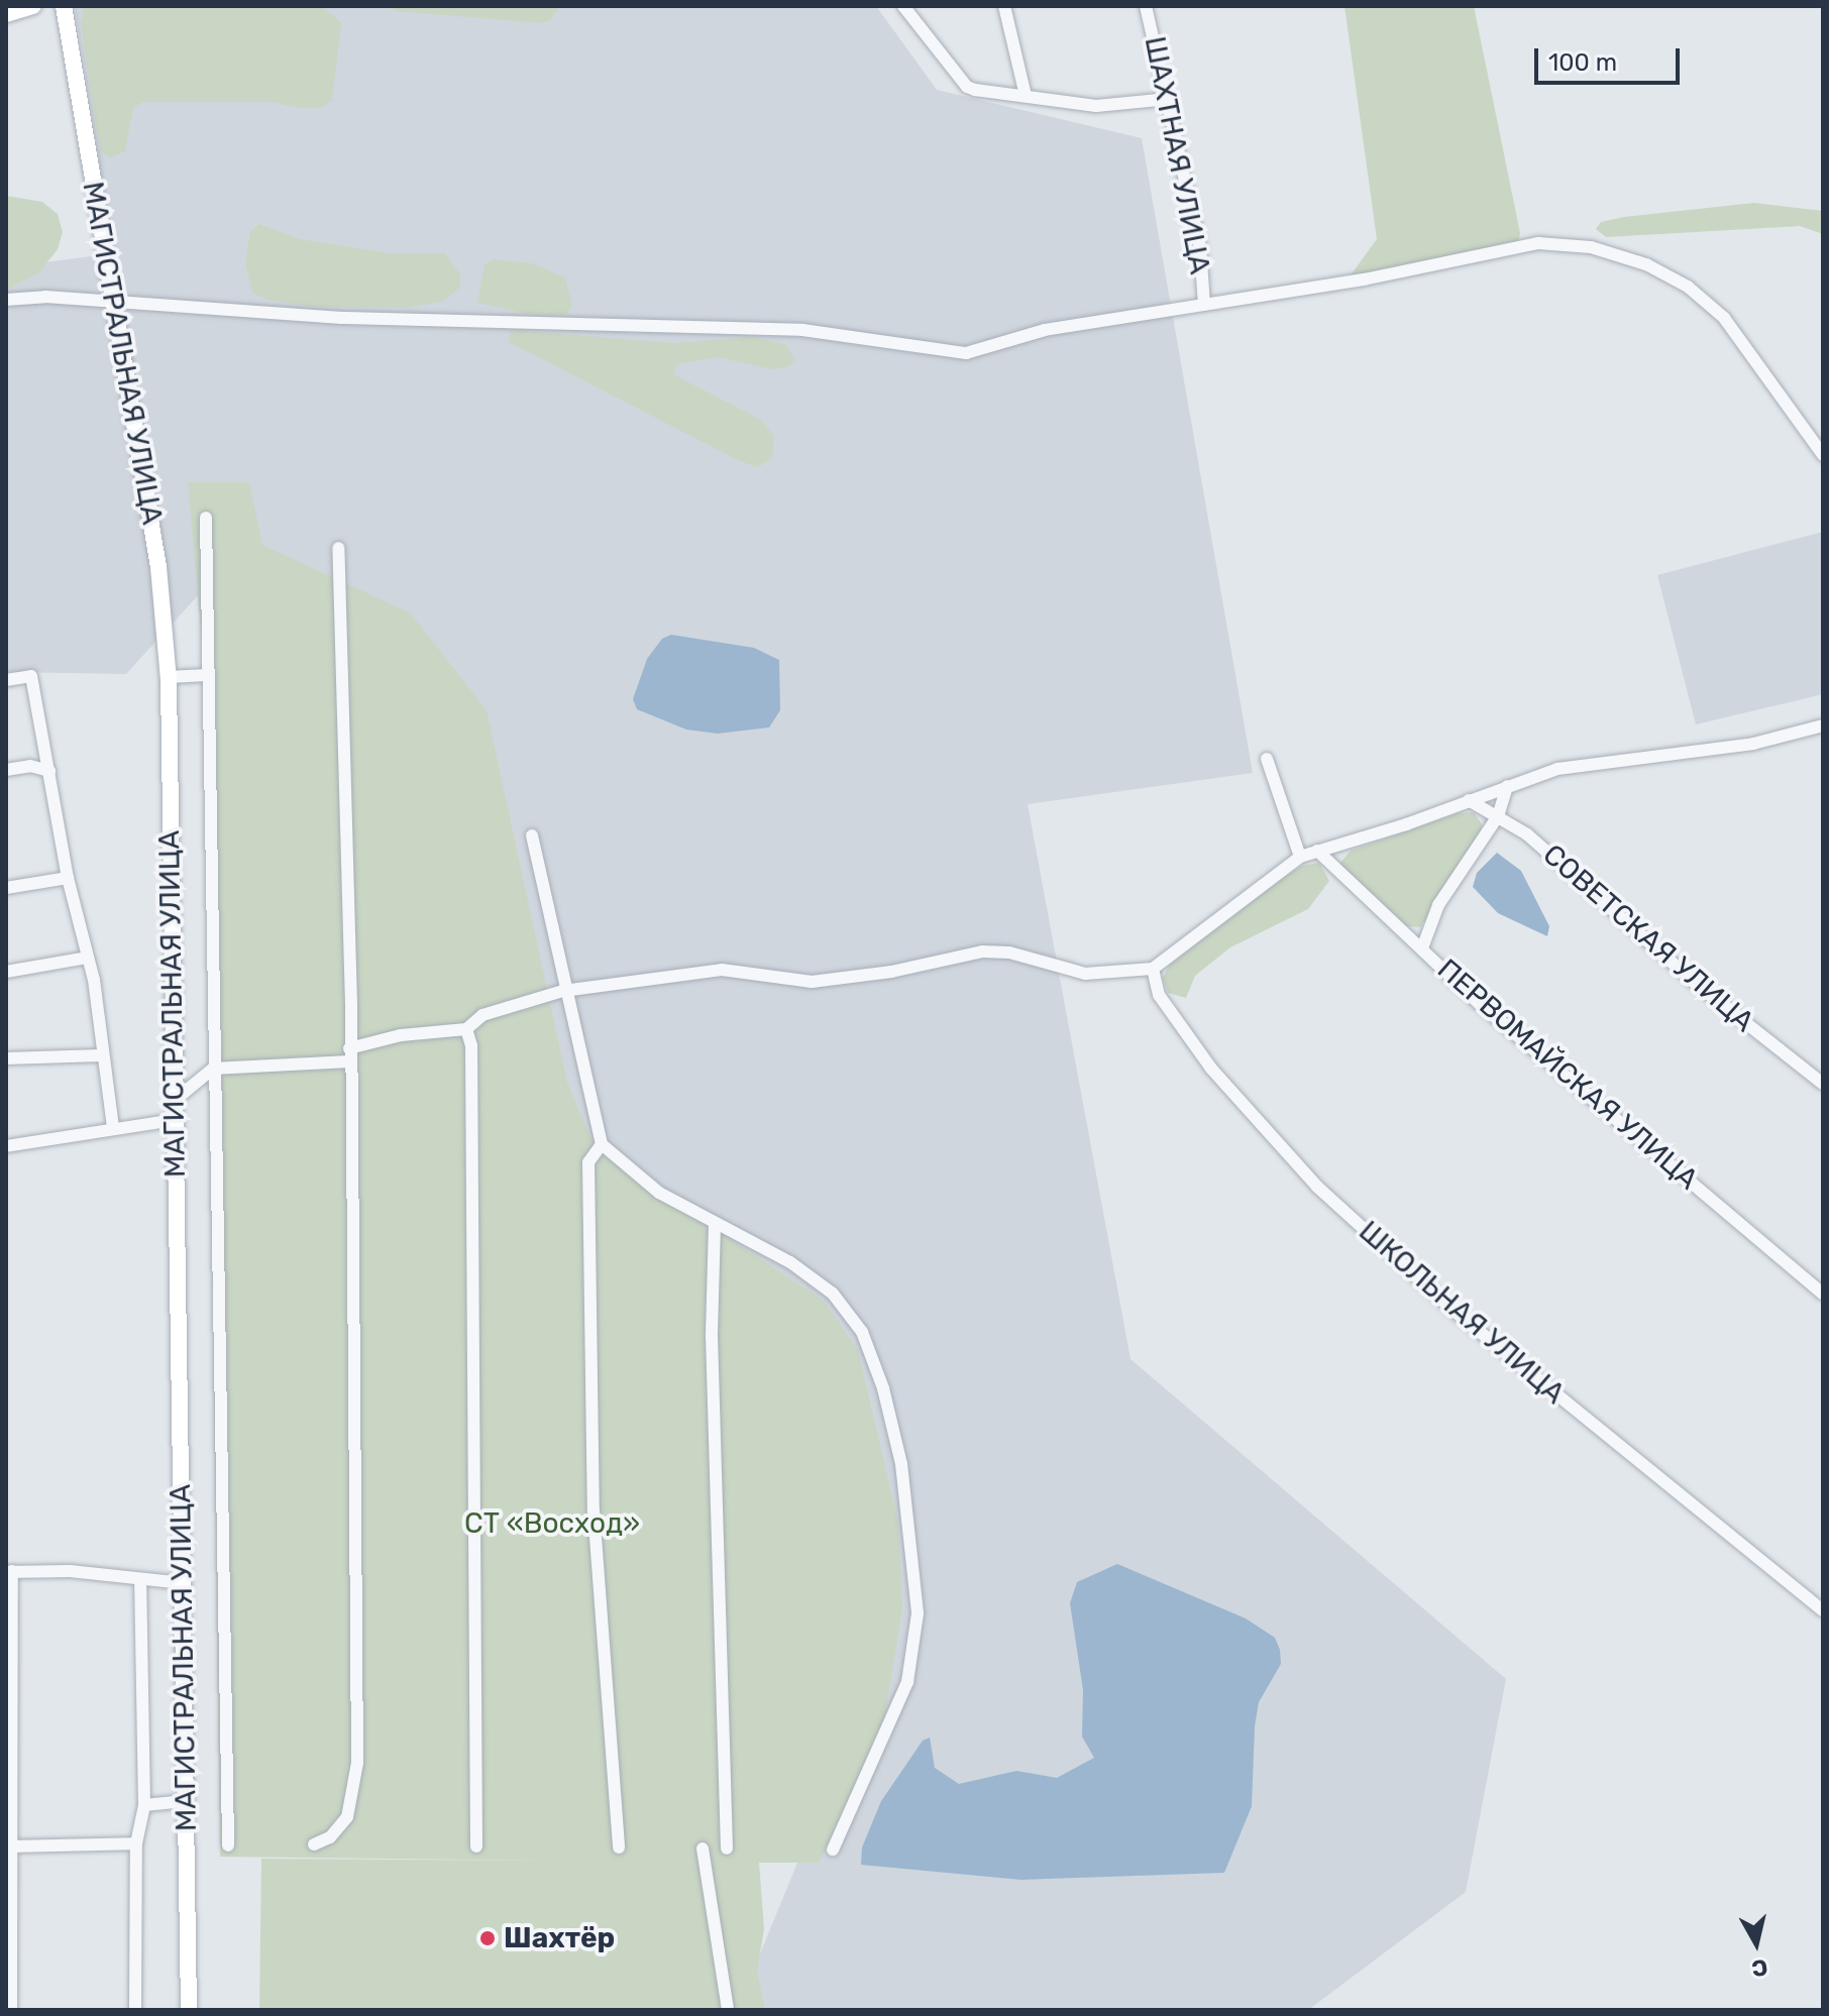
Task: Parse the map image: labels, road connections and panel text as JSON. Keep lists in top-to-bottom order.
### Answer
{
  "streets": {
    "main road": ["МАГИСТРАЛЬНАЯ УЛИЦА"],
    "street": [
      "ШАХТНАЯ УЛИЦА",
      "СОВЕТСКАЯ УЛИЦА",
      "ПЕРВОМАЙСКАЯ УЛИЦА",
      "ШКОЛЬНАЯ УЛИЦА"
    ]
  },
  "parks": ["СТ «Восход»"],
  "places": ["Шахтёр"],
  "scale_bar": "100 m",
  "north": "bottom"
}
